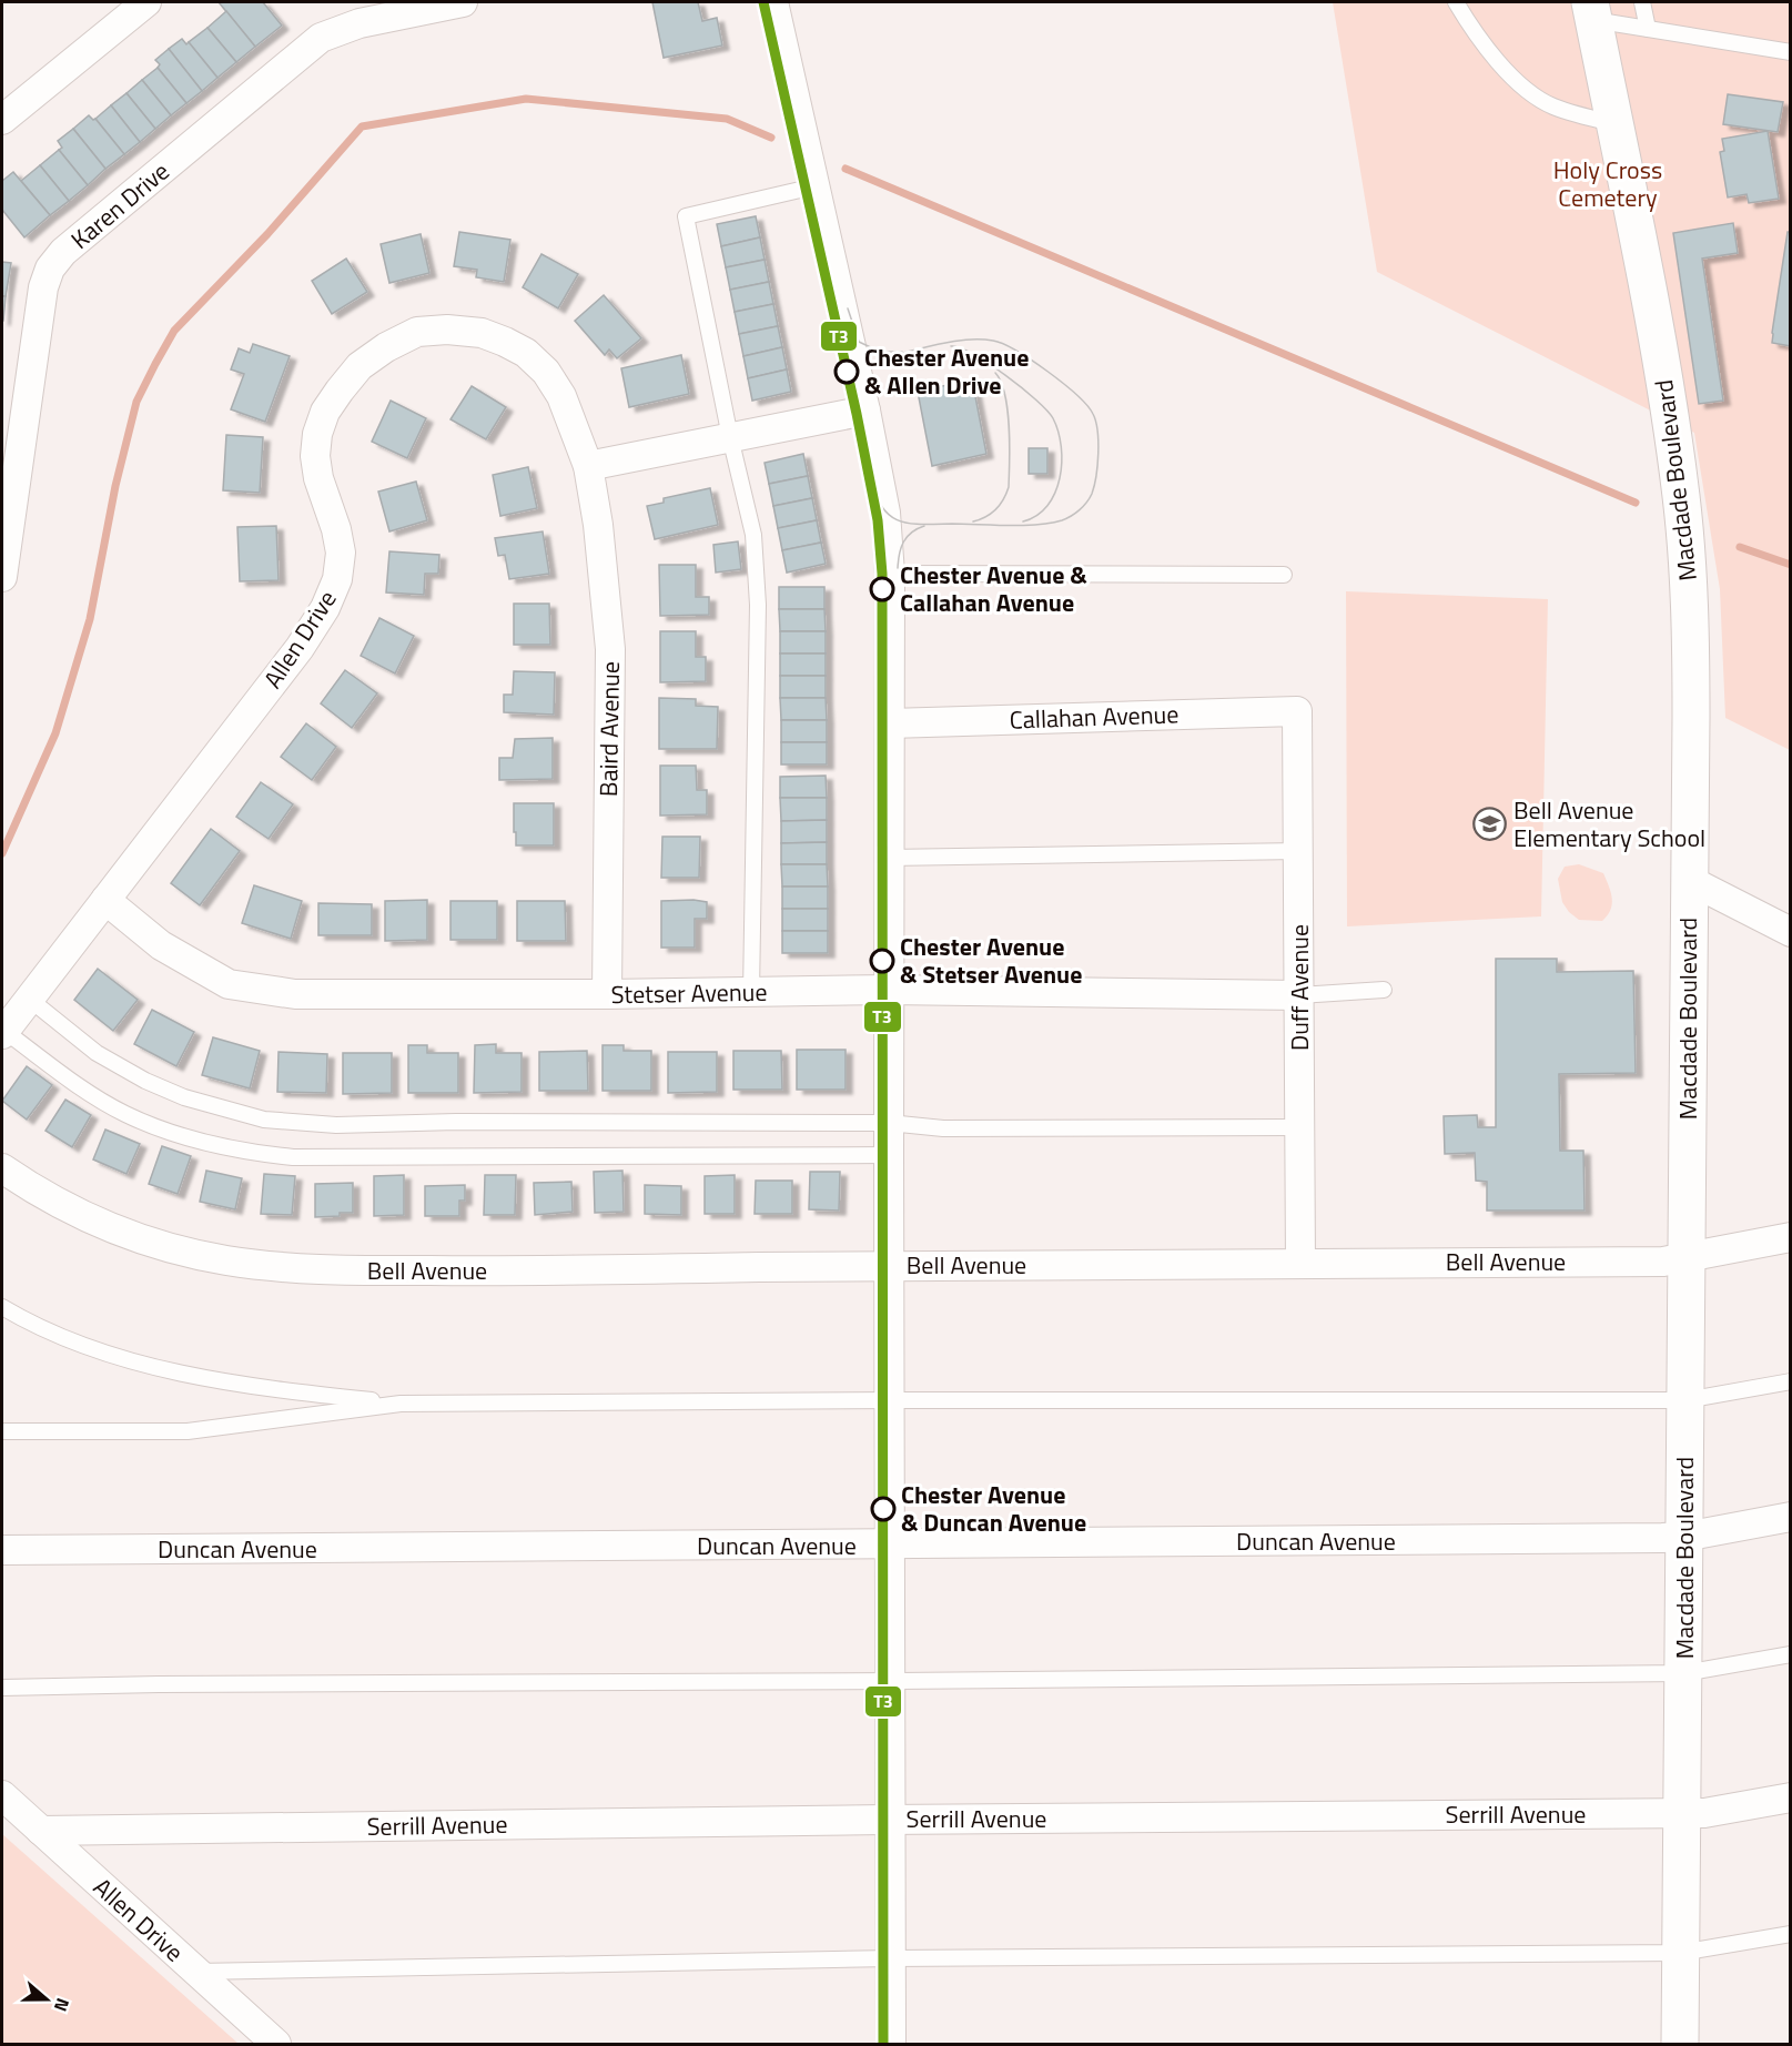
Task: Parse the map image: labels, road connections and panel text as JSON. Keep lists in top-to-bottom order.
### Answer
{
  "streets": {
    "main road": ["Macdade Boulevard"],
    "street": [
      "Karen Drive",
      "Allen Drive",
      "Callahan Avenue",
      "Baird Avenue",
      "Duff Avenue",
      "Stetser Avenue",
      "Bell Avenue",
      "Duncan Avenue",
      "Serrill Avenue"
    ]
  },
  "crossings": [
    ["Macdade Boulevard", "Bell Avenue"],
    ["Macdade Boulevard", "Duncan Avenue"],
    ["Macdade Boulevard", "Serrill Avenue"],
    ["Allen Drive", "Baird Avenue"],
    ["Allen Drive", "Stetser Avenue"],
    ["Allen Drive", "Serrill Avenue"],
    ["Callahan Avenue", "Duff Avenue"],
    ["Baird Avenue", "Stetser Avenue"],
    ["Duff Avenue", "Stetser Avenue"],
    ["Duff Avenue", "Bell Avenue"]
  ],
  "parks": ["Holy Cross Cemetery"],
  "places": {
    "other": [
      "Chester Avenue & Allen Drive",
      "Chester Avenue & Callahan Avenue",
      "Chester Avenue & Stetser Avenue",
      "Chester Avenue & Duncan Avenue"
    ],
    "school or university": ["Bell Avenue Elementary School"]
  },
  "lines": ["transit line T3"],
  "north": "right"
}
